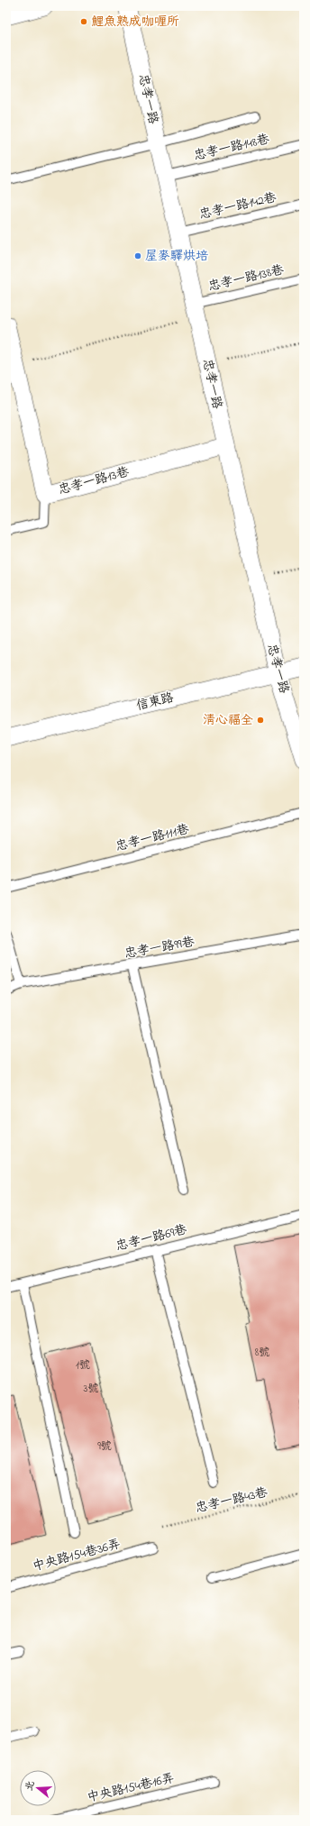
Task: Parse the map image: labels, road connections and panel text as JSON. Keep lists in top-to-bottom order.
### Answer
{
  "streets": {
    "street": ["忠孝一路", "忠孝一路13巷", "信東路"],
    "lane": [
      "忠孝一路148巷",
      "忠孝一路142巷",
      "忠孝一路138巷",
      "忠孝一路111巷",
      "忠孝一路99巷",
      "忠孝一路69巷",
      "中央路154巷36弄",
      "中央路154巷16弄"
    ],
    "path": ["忠孝一路43巷"]
  },
  "crossings": [
    ["忠孝一路", "忠孝一路148巷"],
    ["忠孝一路", "忠孝一路142巷"],
    ["忠孝一路", "忠孝一路138巷"],
    ["忠孝一路", "忠孝一路13巷"],
    ["忠孝一路", "信東路"]
  ],
  "places": ["鯉魚熟成咖喱所", "屋麥驛烘培", "清心福全"],
  "house_numbers": [
    "8號",
    "1號",
    "3號",
    "9號"
  ],
  "north": "left"
}
